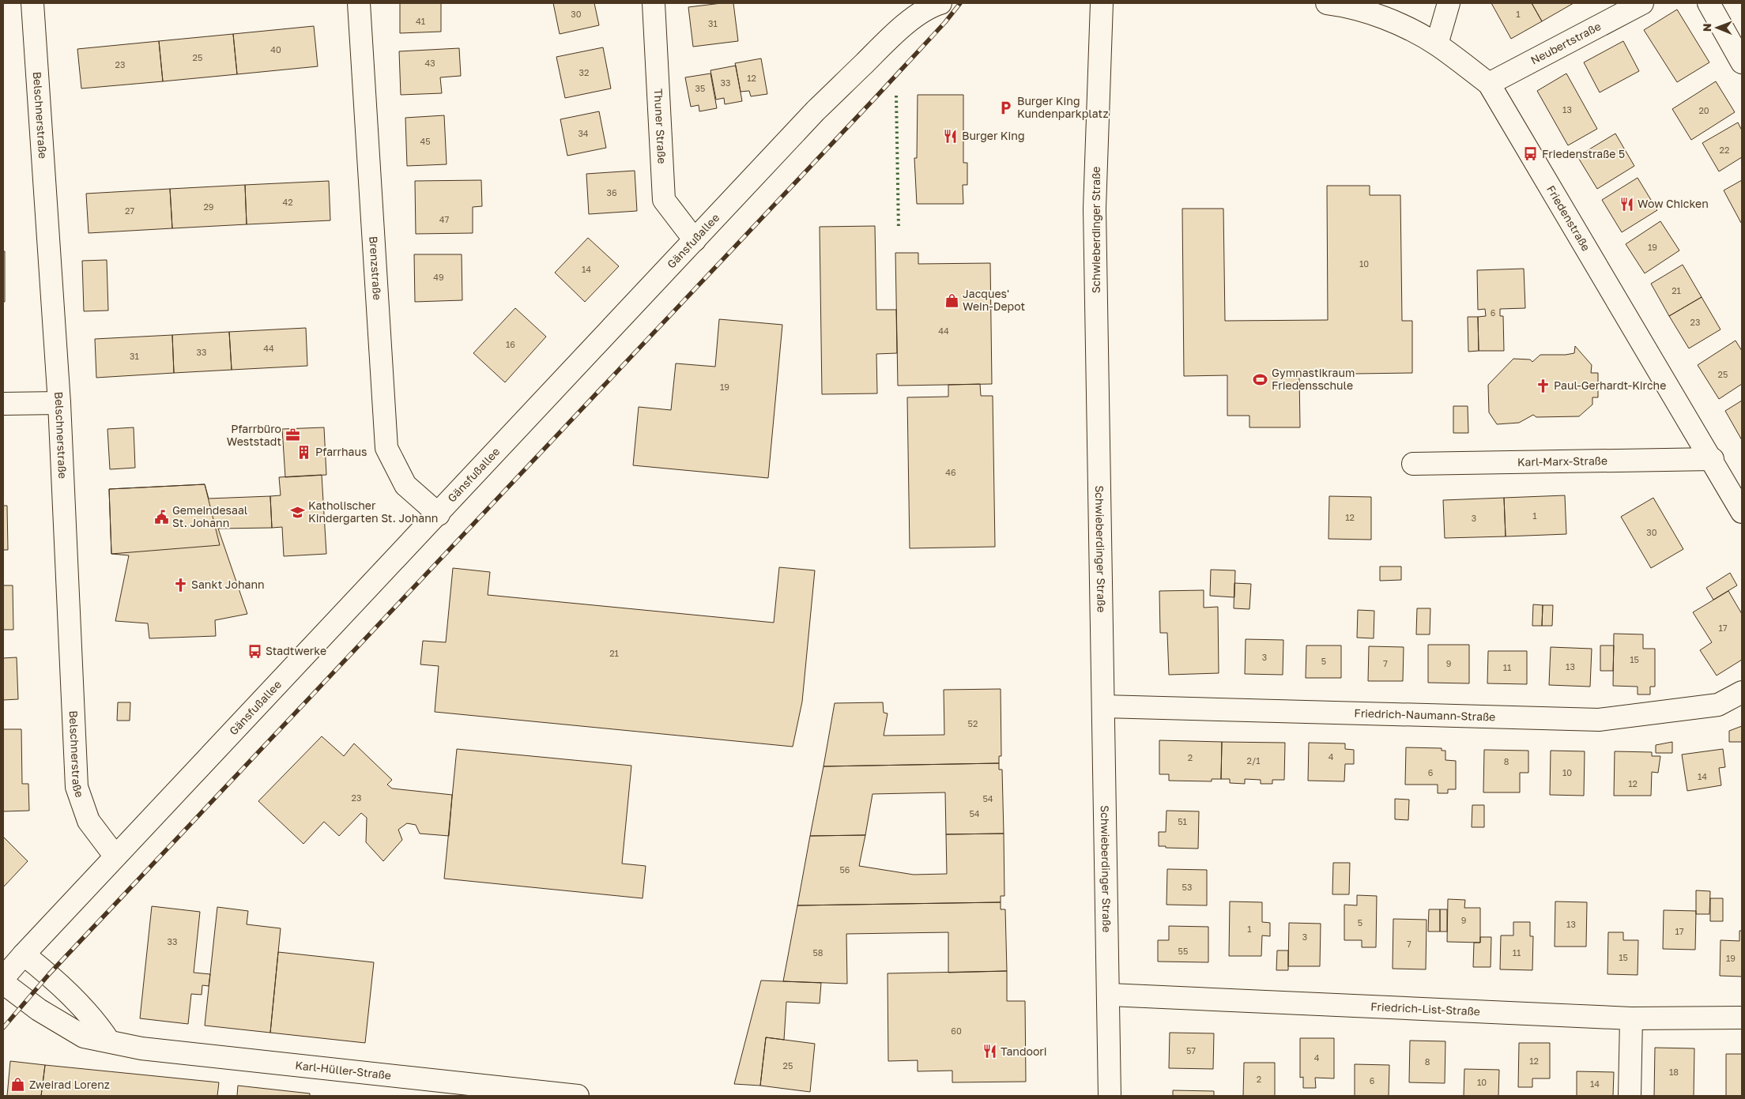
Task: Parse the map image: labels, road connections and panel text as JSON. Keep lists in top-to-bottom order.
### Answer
{
  "streets": {
    "street": [
      "Neubertstraße",
      "Belschnerstraße",
      "Thuner Straße",
      "Friedenstraße",
      "Schwieberdinger Straße",
      "Gänsfußallee",
      "Brenzstraße",
      "Karl-Marx-Straße",
      "Friedrich-Naumann-Straße",
      "Friedrich-List-Straße",
      "Karl-Hüller-Straße"
    ]
  },
  "crossings": [
    ["Neubertstraße", "Friedenstraße"],
    ["Belschnerstraße", "Gänsfußallee"],
    ["Thuner Straße", "Gänsfußallee"],
    ["Friedenstraße", "Karl-Marx-Straße"],
    ["Schwieberdinger Straße", "Friedrich-Naumann-Straße"],
    ["Schwieberdinger Straße", "Friedrich-List-Straße"],
    ["Gänsfußallee", "Brenzstraße"]
  ],
  "places": {
    "parking": ["Burger King Kundenparkplatz"],
    "restaurant": ["Burger King", "Wow Chicken", "Tandoori"],
    "bus stop": ["Friedenstraße 5", "Stadtwerke"],
    "shop": ["Jacques' Wein-Depot", "Zweirad Lorenz"],
    "sports": ["Gymnastikraum Friedensschule"],
    "church": ["Paul-Gerhardt-Kirche", "Sankt Johann"],
    "office": ["Pfarrbüro Weststadt"],
    "building": ["Pfarrhaus"],
    "school or university": ["Katholischer Kindergarten St. Johann"],
    "public building": ["Gemeindesaal St. Johann"]
  },
  "house_numbers": [
    "30",
    "1",
    "41",
    "31",
    "40",
    "25",
    "43",
    "23",
    "32",
    "12",
    "33",
    "35",
    "13",
    "20",
    "34",
    "45",
    "22",
    "36",
    "42",
    "29",
    "27",
    "47",
    "19",
    "10",
    "14",
    "49",
    "21",
    "6",
    "23",
    "44",
    "16",
    "44",
    "33",
    "31",
    "25",
    "19",
    "46",
    "1",
    "12",
    "3",
    "30",
    "17",
    "21",
    "3",
    "15",
    "5",
    "7",
    "9",
    "13",
    "11",
    "52",
    "4",
    "2",
    "2/1",
    "8",
    "6",
    "10",
    "14",
    "12",
    "23",
    "54",
    "54",
    "51",
    "56",
    "53",
    "9",
    "5",
    "13",
    "1",
    "17",
    "3",
    "33",
    "7",
    "55",
    "58",
    "11",
    "15",
    "19",
    "60",
    "57",
    "4",
    "12",
    "8",
    "25",
    "18",
    "2",
    "6",
    "10",
    "14"
  ],
  "north": "left"
}
